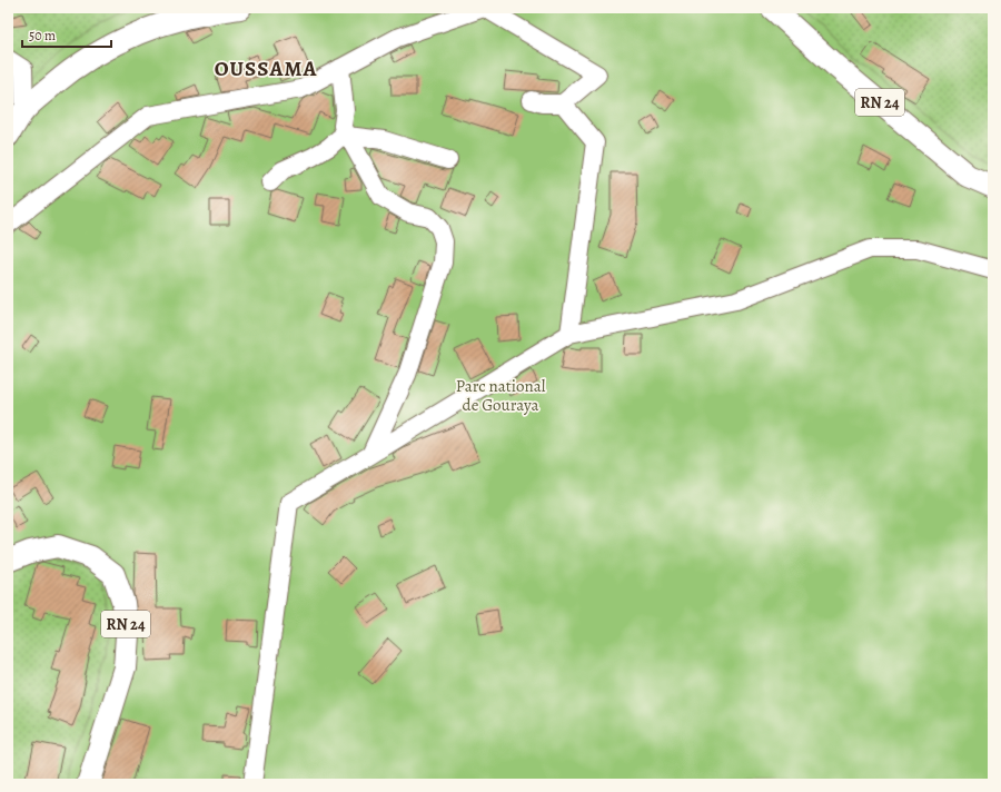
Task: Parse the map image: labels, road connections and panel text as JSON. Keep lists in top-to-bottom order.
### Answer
{
  "streets": {
    "main road": ["RN 24"]
  },
  "districts": ["OUSSAMA"],
  "parks": ["Parc national de Gouraya"],
  "scale_bar": "50 m"
}
